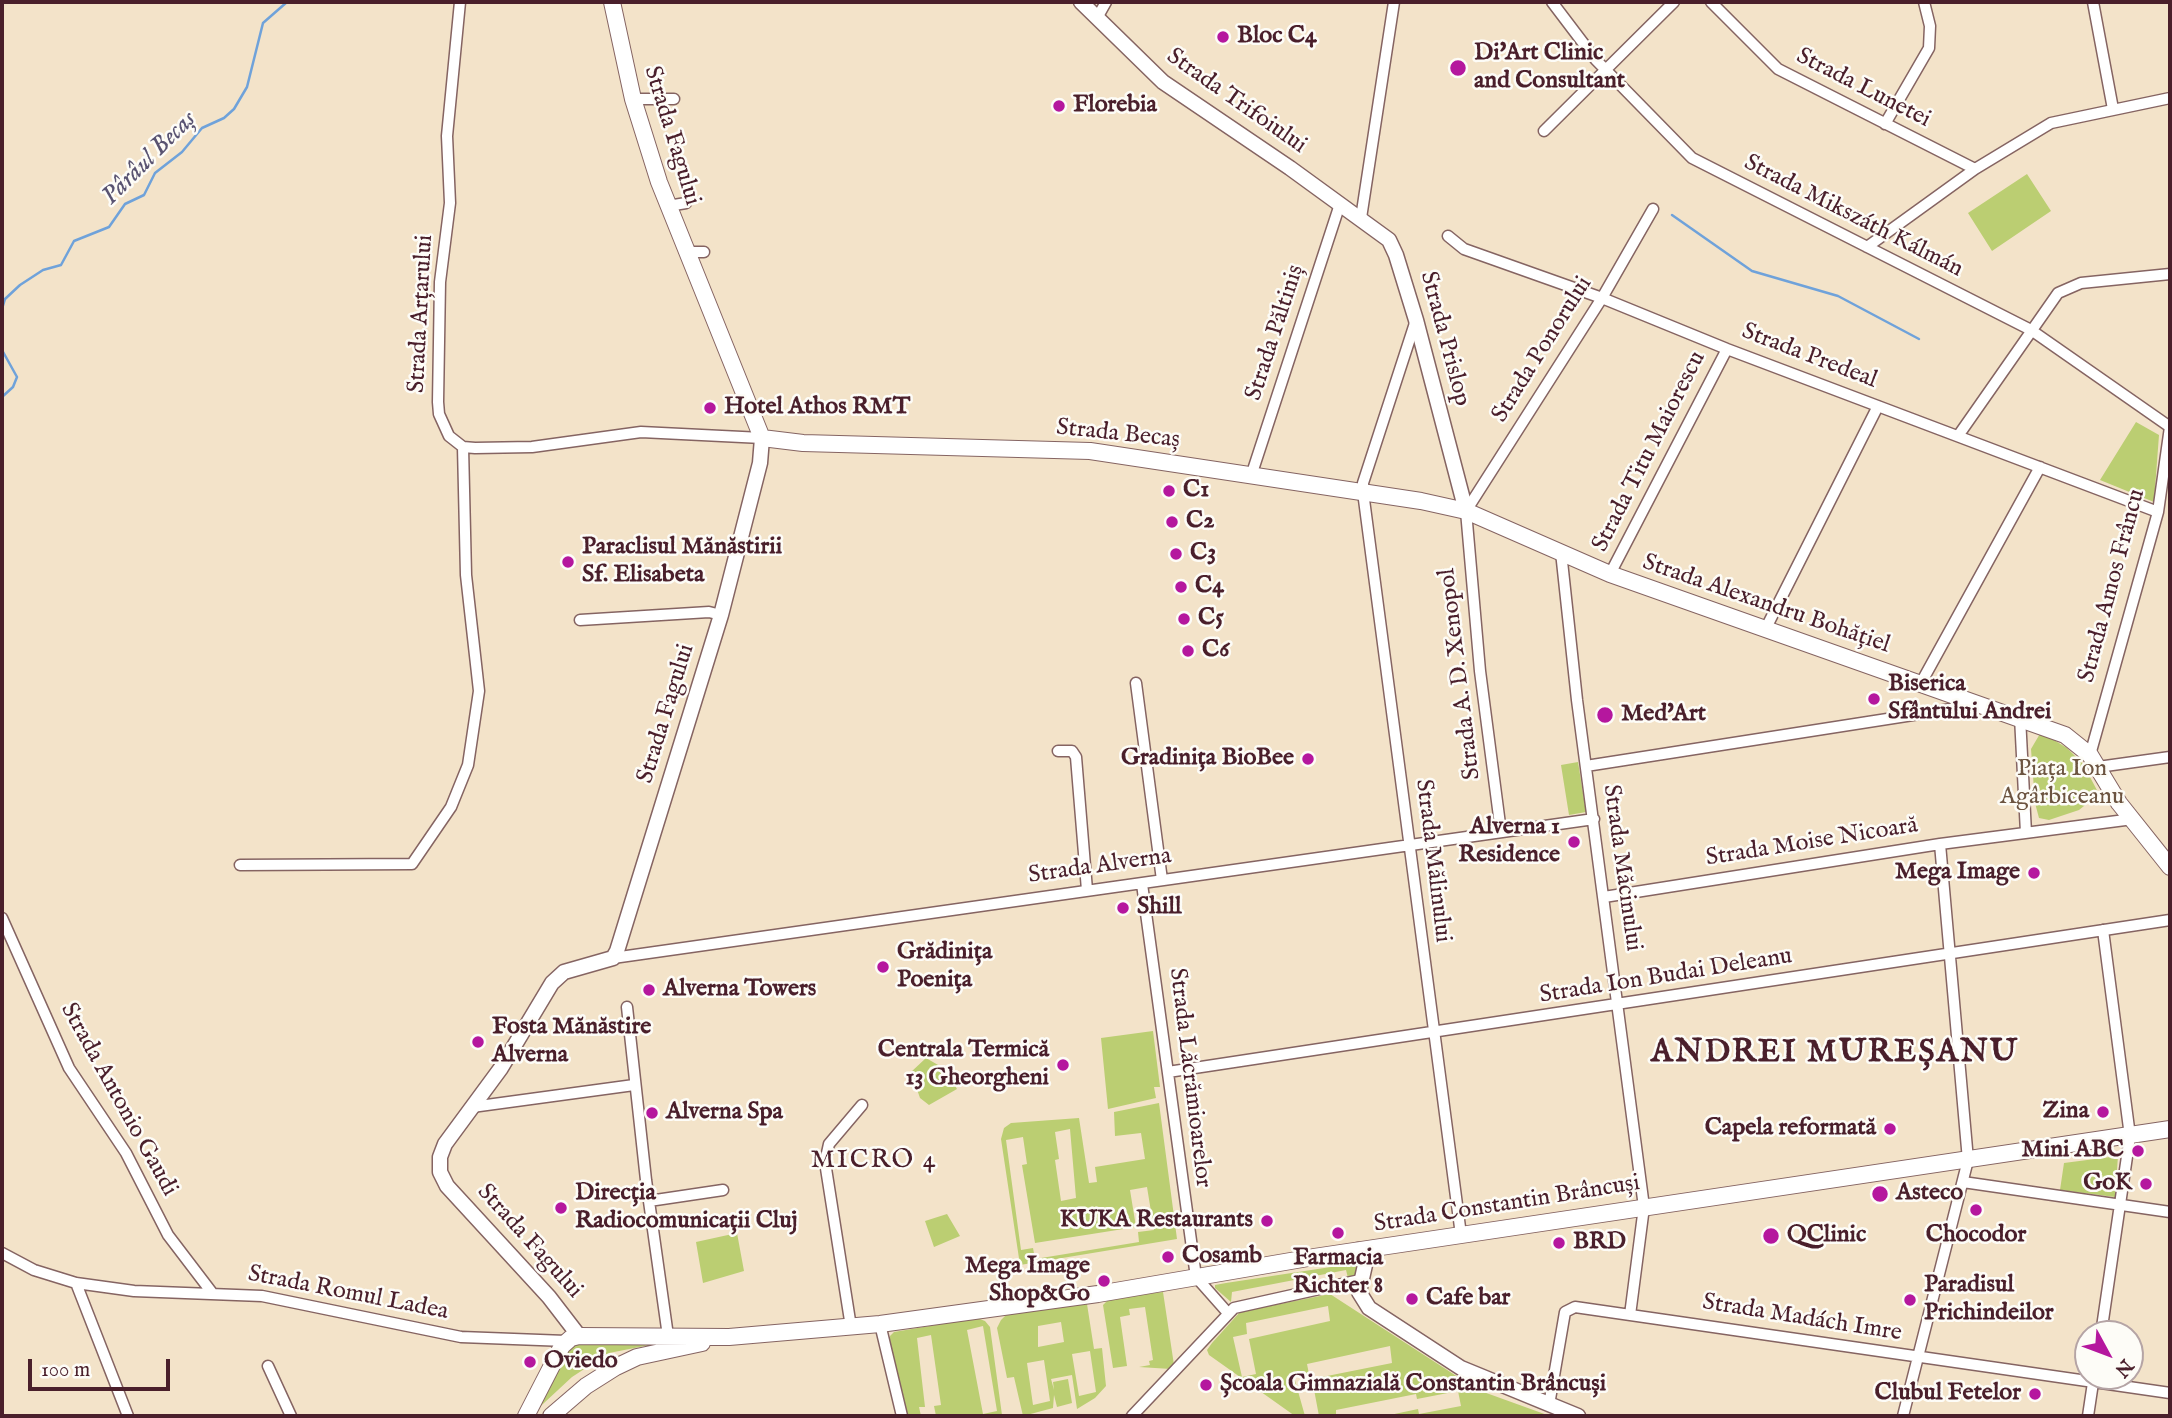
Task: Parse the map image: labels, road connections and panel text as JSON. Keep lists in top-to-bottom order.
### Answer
{
  "streets": {
    "main road": [
      "Strada Fagului",
      "Strada Becaș",
      "Strada Alexandru Bohățiel",
      "Strada Constantin Brâncuși"
    ],
    "street": [
      "Strada Lunetei",
      "Strada Trifoiului",
      "Strada Mikszáth Kálmán",
      "Strada Arțarului",
      "Strada Păltiniș",
      "Strada Prislop",
      "Strada Ponorului",
      "Strada Predeal",
      "Strada Titu Maiorescu",
      "Strada Amos Frâncu",
      "Strada A. D. Xenopol",
      "Strada Moise Nicoară",
      "Strada Mălinului",
      "Strada Alverna",
      "Strada Măcinului",
      "Strada Ion Budai Deleanu",
      "Strada Lăcrămioarelor",
      "Strada Antonio Gaudi",
      "Strada Romul Ladea",
      "Strada Madách Imre"
    ]
  },
  "crossings": [
    ["Strada Trifoiului", "Strada Păltiniș"],
    ["Strada Trifoiului", "Strada Prislop"],
    ["Strada Fagului", "Strada Becaș"],
    ["Strada Fagului", "Strada Alverna"],
    ["Strada Fagului", "Strada Constantin Brâncuși"],
    ["Strada Fagului", "Strada Romul Ladea"],
    ["Strada Mikszáth Kálmán", "Strada Amos Frâncu"],
    ["Strada Păltiniș", "Strada Prislop"],
    ["Strada Păltiniș", "Strada Becaș"],
    ["Strada Prislop", "Strada Ponorului"],
    ["Strada Prislop", "Strada Becaș"],
    ["Strada Prislop", "Strada Alexandru Bohățiel"],
    ["Strada Prislop", "Strada A. D. Xenopol"],
    ["Strada Ponorului", "Strada Predeal"],
    ["Strada Ponorului", "Strada Becaș"],
    ["Strada Ponorului", "Strada Alexandru Bohățiel"],
    ["Strada Ponorului", "Strada A. D. Xenopol"],
    ["Strada Predeal", "Strada Titu Maiorescu"],
    ["Strada Predeal", "Strada Amos Frâncu"],
    ["Strada Becaș", "Strada Alexandru Bohățiel"],
    ["Strada Becaș", "Strada A. D. Xenopol"],
    ["Strada Becaș", "Strada Mălinului"],
    ["Strada Titu Maiorescu", "Strada Alexandru Bohățiel"],
    ["Strada Amos Frâncu", "Strada Alexandru Bohățiel"],
    ["Strada Alexandru Bohățiel", "Strada A. D. Xenopol"],
    ["Strada Alexandru Bohățiel", "Strada Măcinului"],
    ["Strada A. D. Xenopol", "Strada Alverna"],
    ["Strada Moise Nicoară", "Strada Măcinului"],
    ["Strada Mălinului", "Strada Alverna"],
    ["Strada Mălinului", "Strada Ion Budai Deleanu"],
    ["Strada Mălinului", "Strada Constantin Brâncuși"],
    ["Strada Alverna", "Strada Măcinului"],
    ["Strada Alverna", "Strada Lăcrămioarelor"],
    ["Strada Măcinului", "Strada Ion Budai Deleanu"],
    ["Strada Măcinului", "Strada Constantin Brâncuși"],
    ["Strada Măcinului", "Strada Madách Imre"],
    ["Strada Ion Budai Deleanu", "Strada Lăcrămioarelor"],
    ["Strada Lăcrămioarelor", "Strada Constantin Brâncuși"],
    ["Strada Antonio Gaudi", "Strada Romul Ladea"],
    ["Strada Constantin Brâncuși", "Strada Romul Ladea"]
  ],
  "districts": ["ANDREI MUREȘANU", "MICRO 4"],
  "water": ["Pârâul Becaș"],
  "parks": ["Piața Ion Agârbiceanu"],
  "places": [
    "Bloc C4",
    "Di'Art Clinic and Consultant",
    "Florebia",
    "Hotel Athos RMT",
    "C1",
    "C2",
    "C3",
    "Paraclisul Mănăstirii Sf. Elisabeta",
    "C4",
    "C5",
    "C6",
    "Biserica Sfântului Andrei",
    "Med'Art",
    "Gradinița BioBee",
    "Alverna 1 Residence",
    "Mega Image",
    "Shill",
    "Grădinița Poenița",
    "Alverna Towers",
    "Fosta Mănăstire Alverna",
    "Centrala Termică 13 Gheorgheni",
    "Zina",
    "Alverna Spa",
    "Capela reformată",
    "Mini ABC",
    "GoK",
    "Asteco",
    "Direcția Radiocomunicații Cluj",
    "Chocodor",
    "KUKA Restaurants",
    "Farmacia Richter 8",
    "QClinic",
    "BRD",
    "Cosamb",
    "Mega Image Shop&Go",
    "Cafe bar",
    "Paradisul Prichindeilor",
    "Oviedo",
    "Școala Gimnazială Constantin Brâncuși",
    "Clubul Fetelor"
  ],
  "scale_bar": "100 m",
  "north": "bottom right"
}
